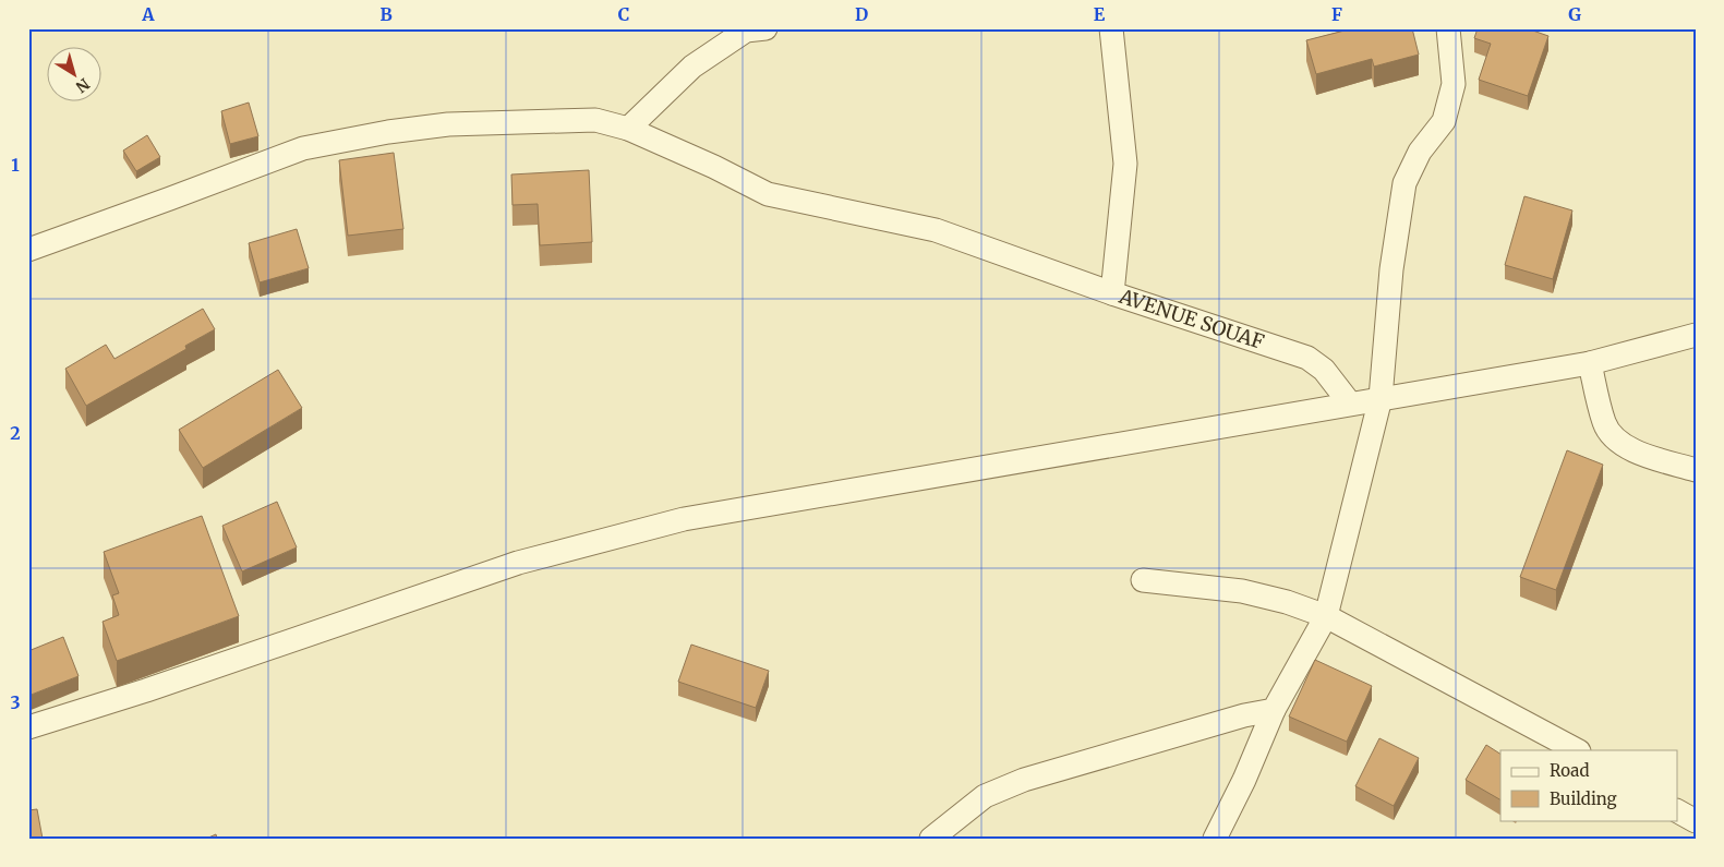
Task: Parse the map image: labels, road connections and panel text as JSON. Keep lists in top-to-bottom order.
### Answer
{
  "streets": {
    "street": ["AVENUE SOUAF"]
  },
  "legend": ["Road", "Building"],
  "north": "bottom right",
  "grid": {
    "columns": [
      "A",
      "B",
      "C",
      "D",
      "E",
      "F",
      "G"
    ],
    "rows": ["1", "2", "3"]
  }
}
